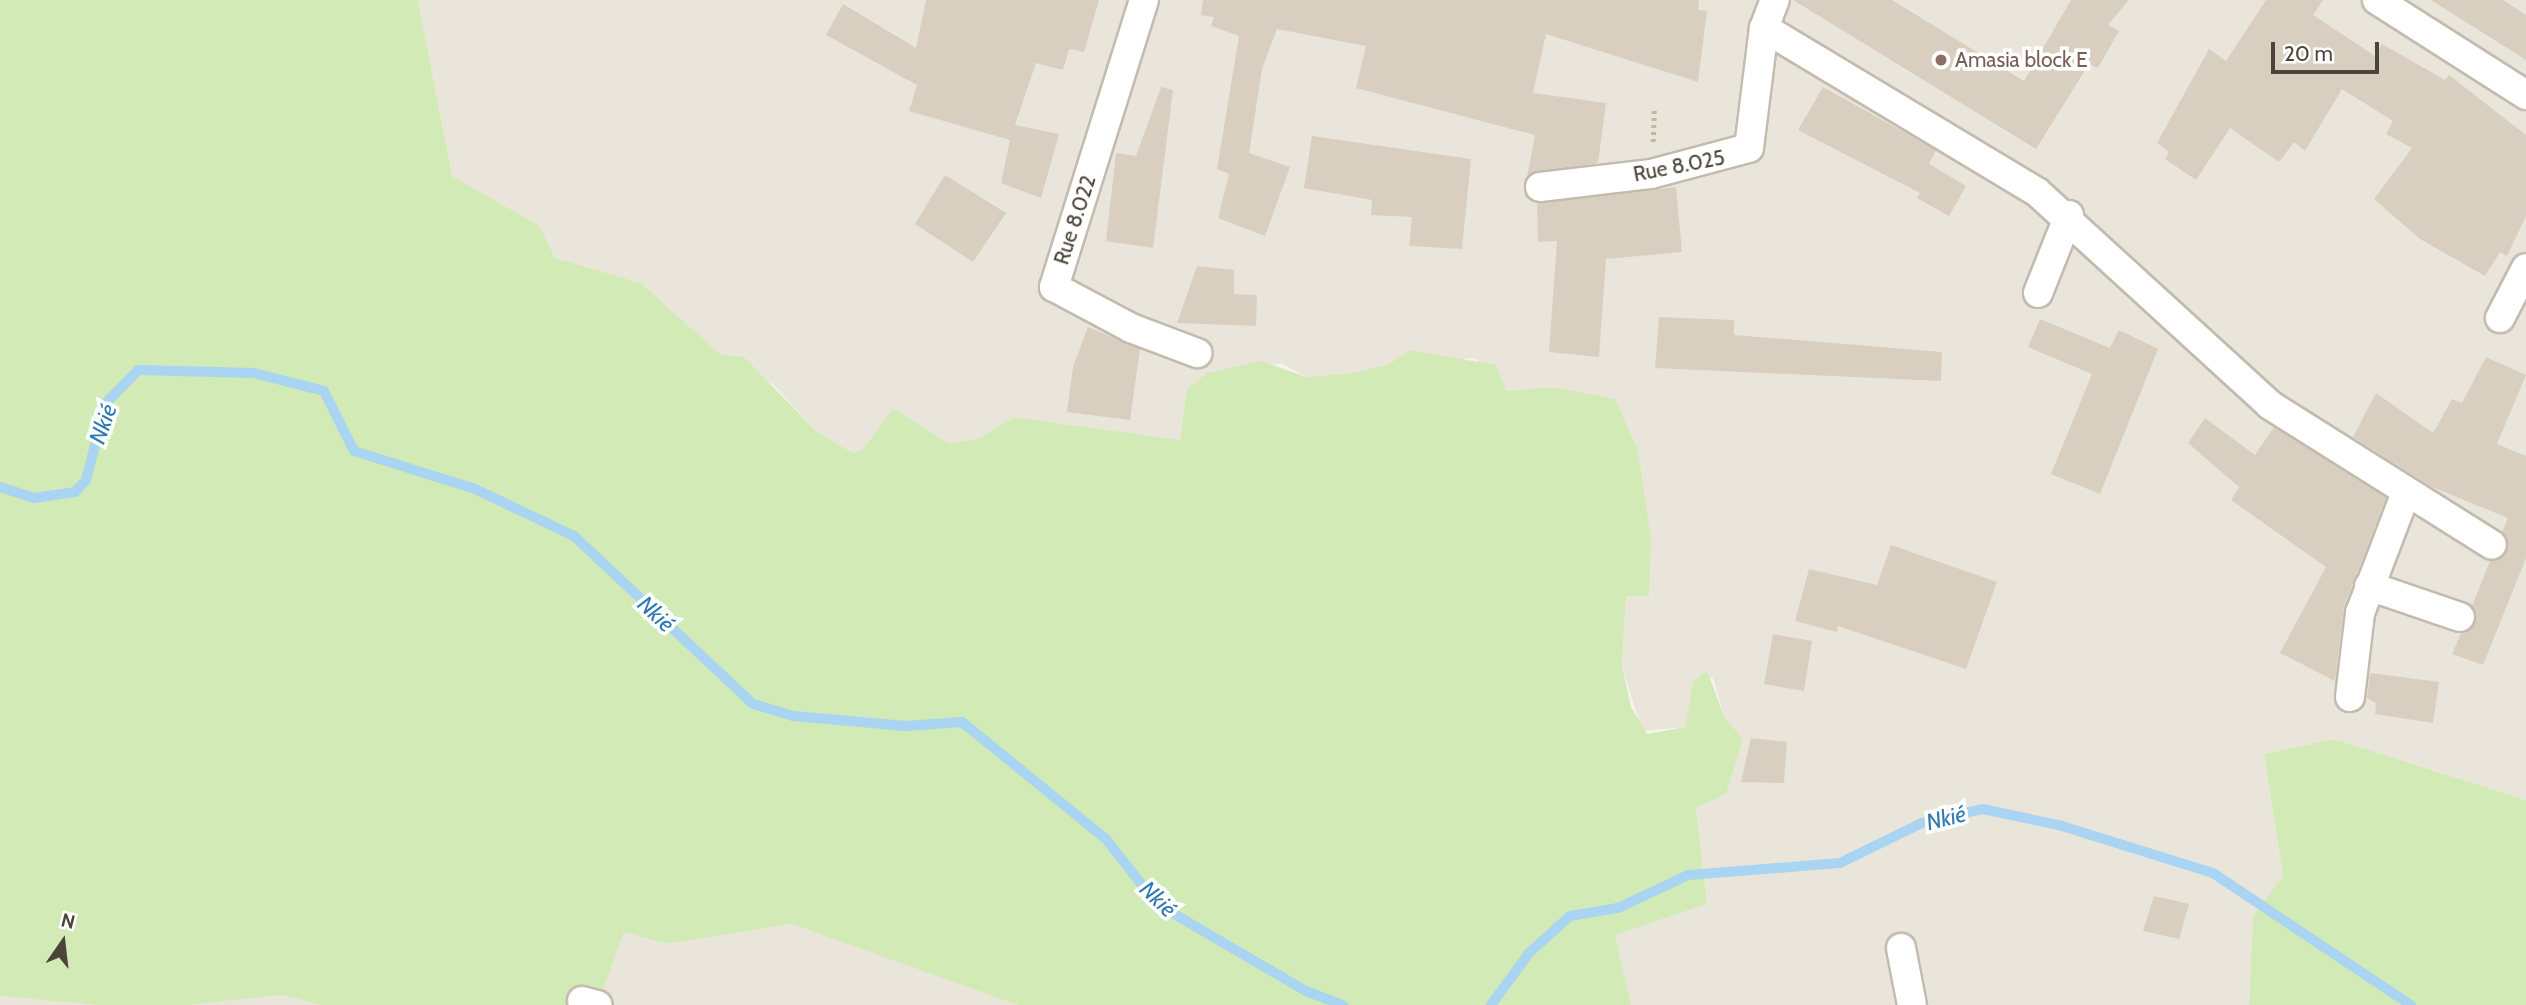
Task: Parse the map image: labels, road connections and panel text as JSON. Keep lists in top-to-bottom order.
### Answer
{
  "streets": {
    "street": ["Rue 8.025", "Rue 8.022"]
  },
  "water": ["Nkié"],
  "places": ["Amasia block E"],
  "scale_bar": "20 m",
  "north": "top"
}
